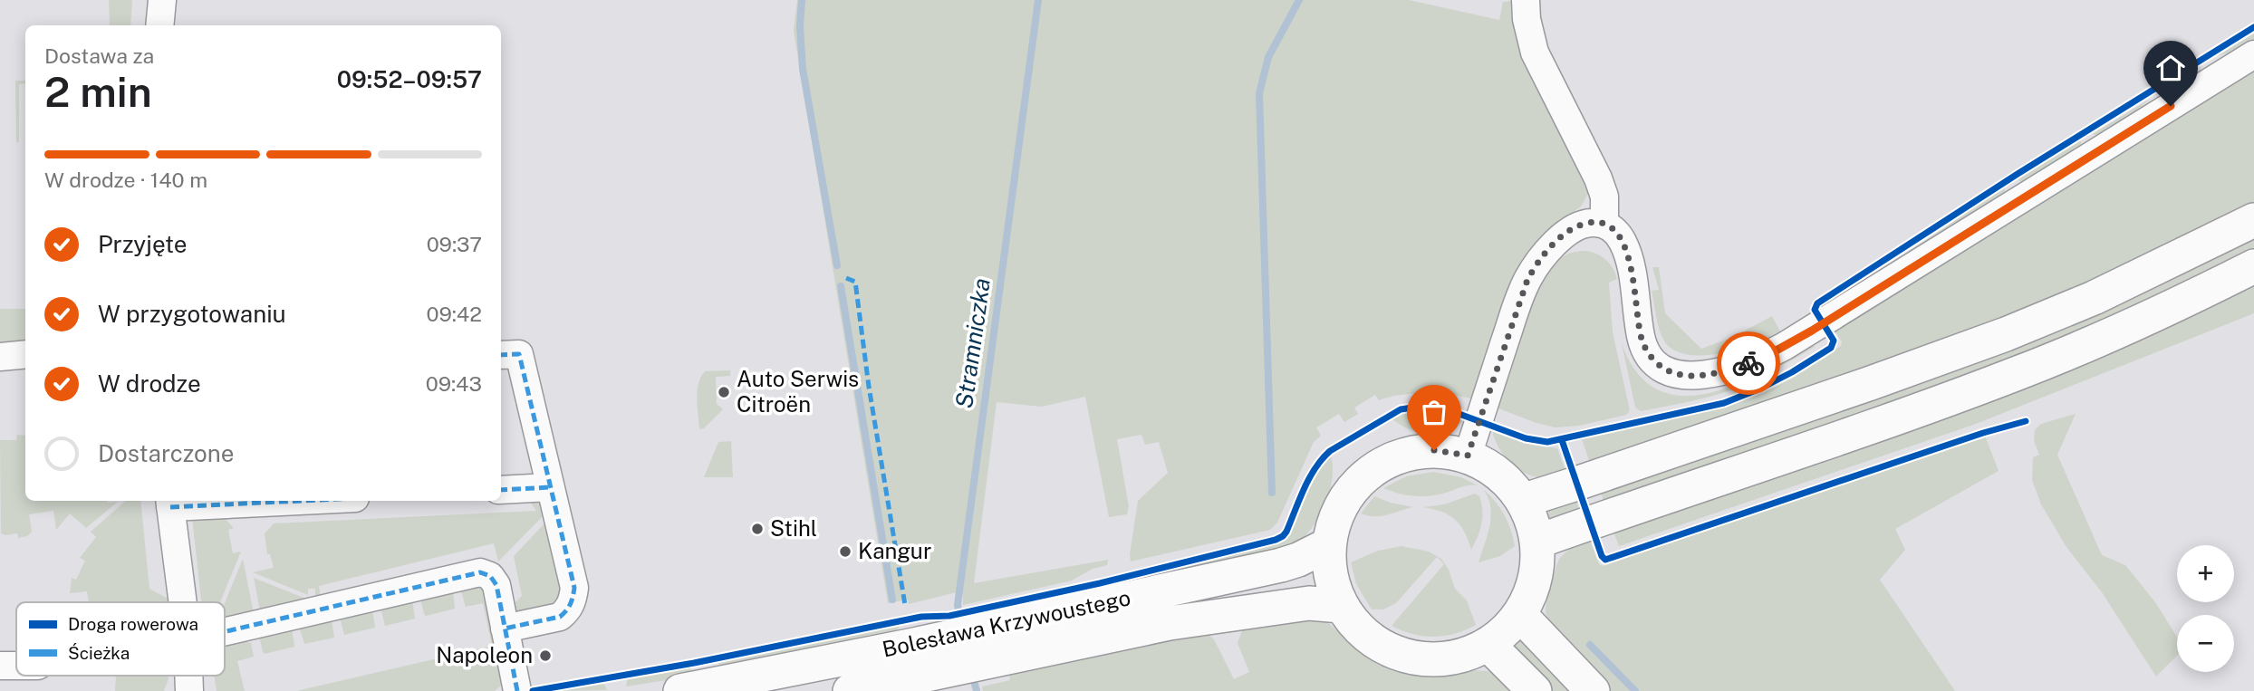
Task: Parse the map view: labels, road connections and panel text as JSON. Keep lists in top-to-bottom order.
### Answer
{
  "streets": {
    "main road": ["Bolesława Krzywoustego"]
  },
  "water": ["Stramniczka"],
  "places": [
    "Auto Serwis Citroën",
    "Stihl",
    "Kangur",
    "Napoleon"
  ],
  "legend": ["Droga rowerowa", "Ścieżka"],
  "page": {
    "heading": ["2 min", "Dostawa za", "09:52–09:57"],
    "bar": "W drodze · 140 m",
    "list": [
      ["Przyjęte", "09:37"],
      ["W przygotowaniu", "09:42"],
      ["W drodze", "09:43"],
      "Dostarczone"
    ],
    "map_buttons": ["+", "−"]
  }
}
